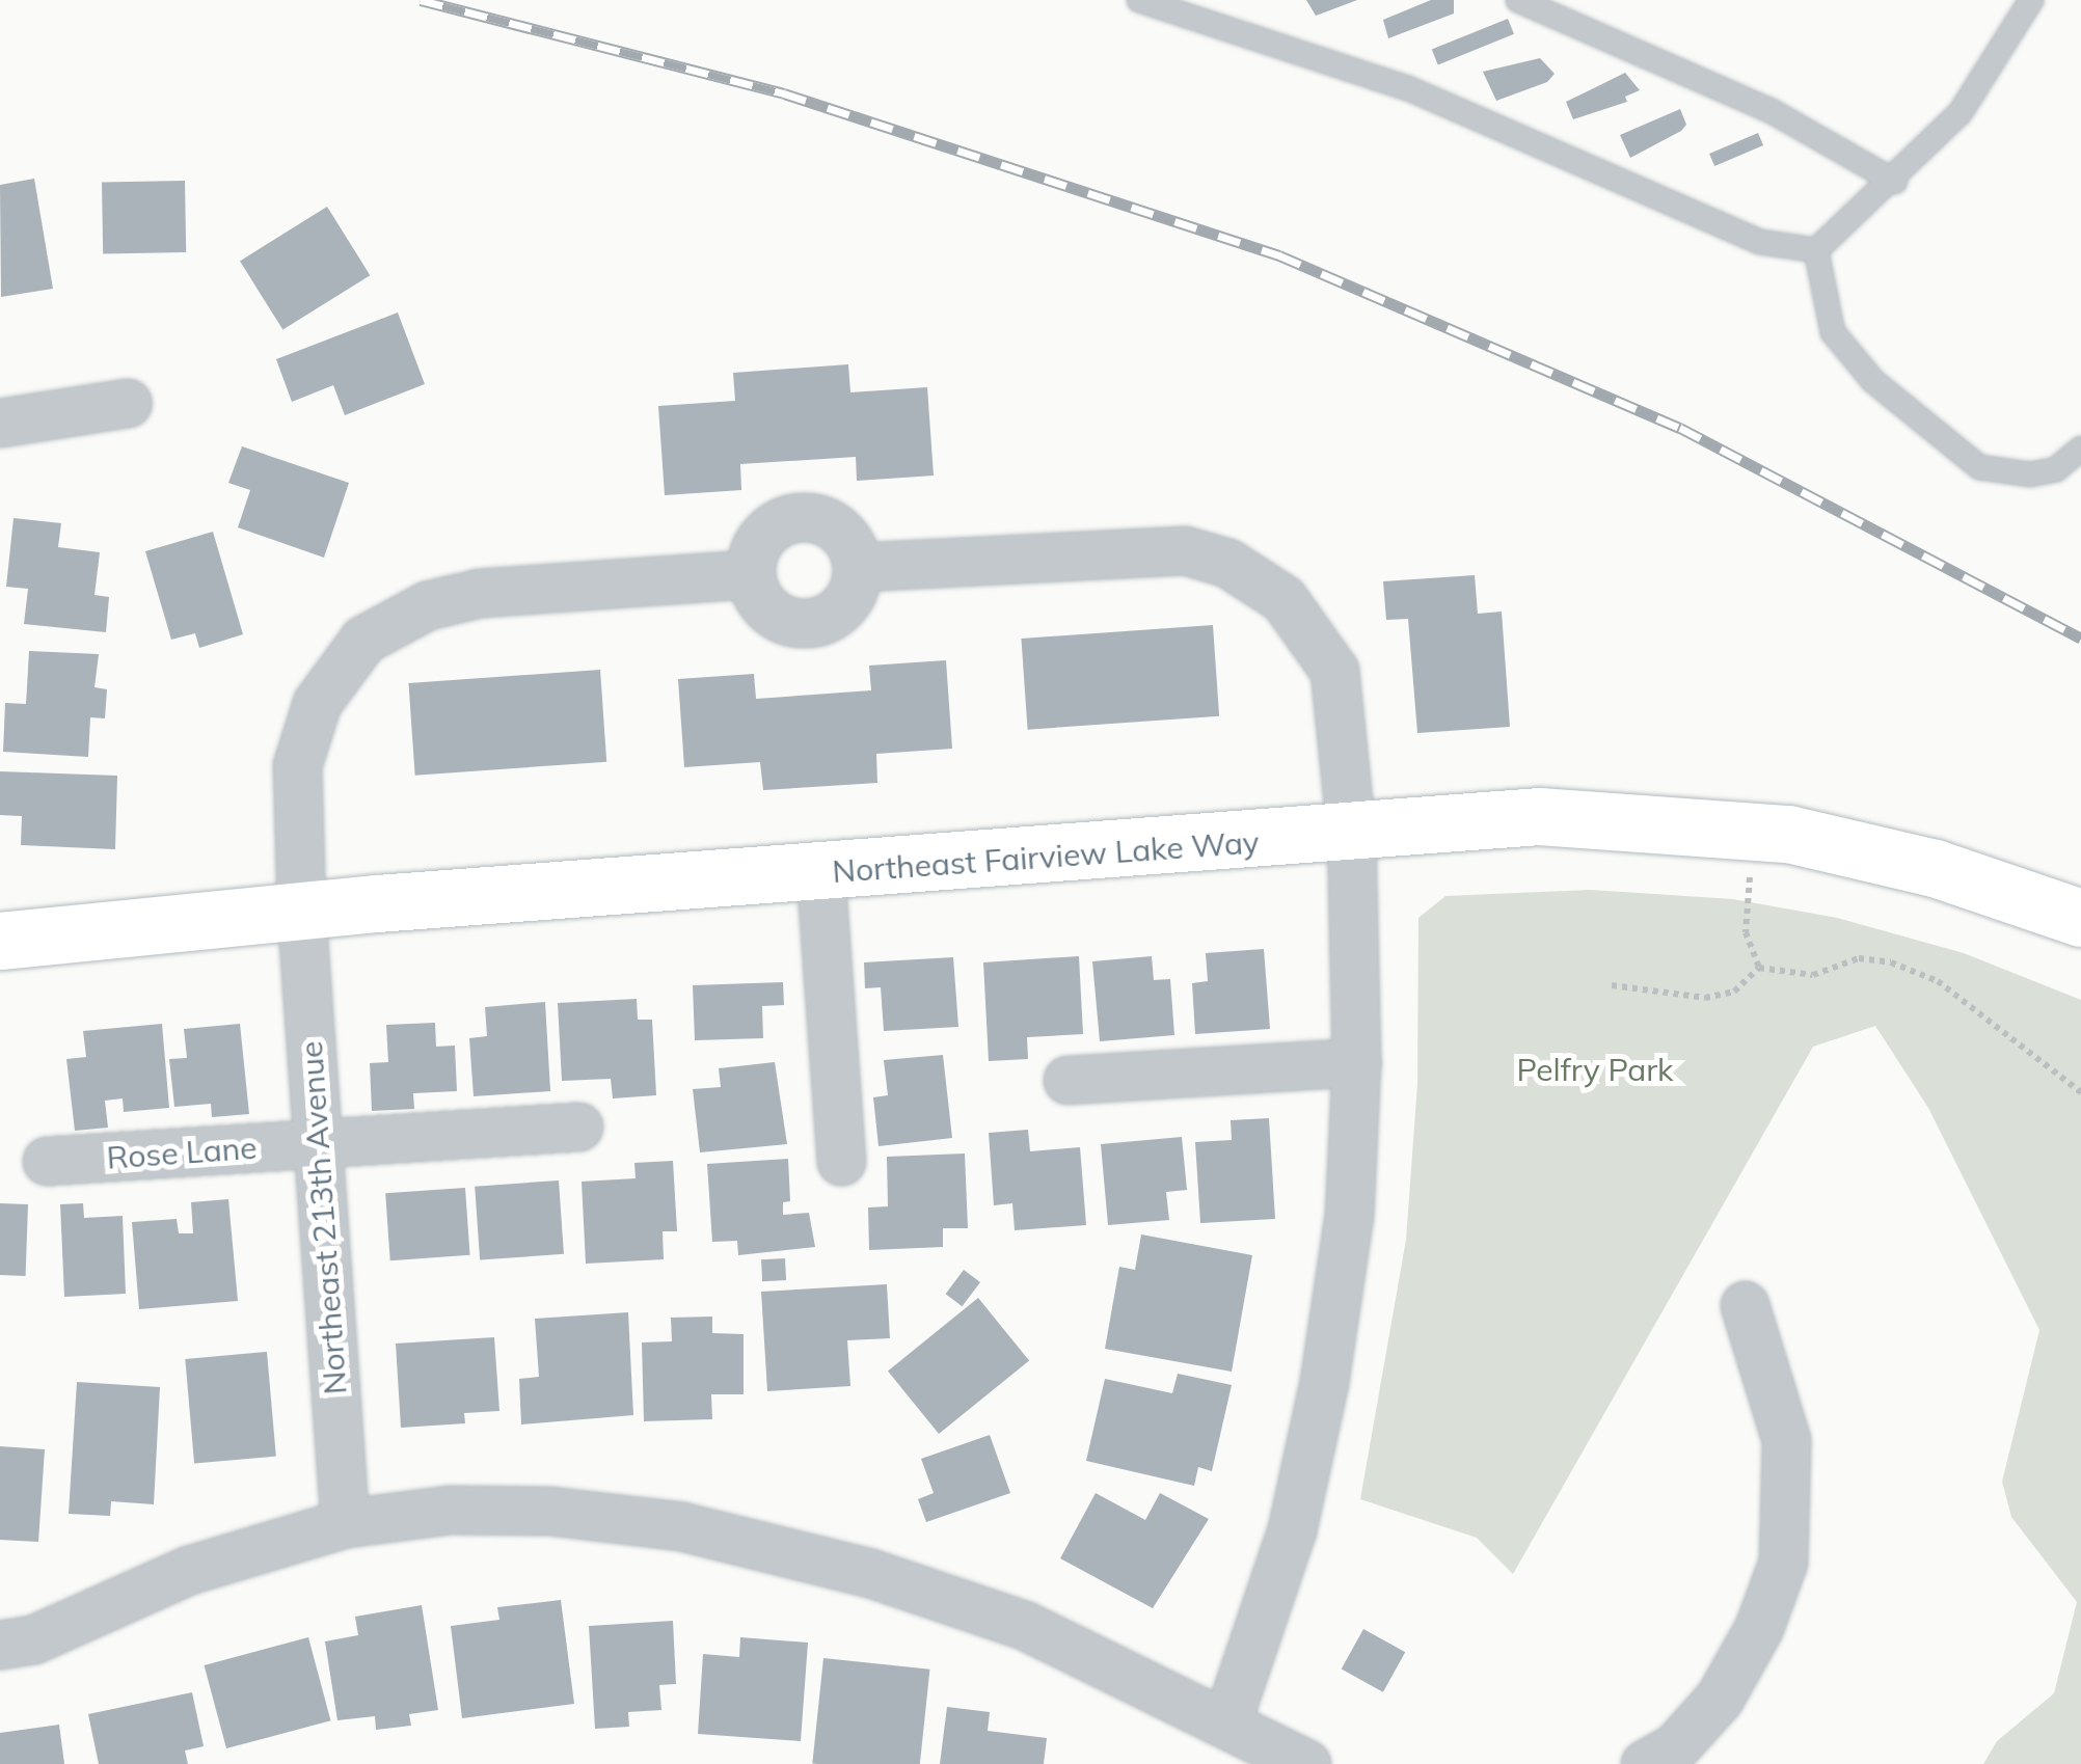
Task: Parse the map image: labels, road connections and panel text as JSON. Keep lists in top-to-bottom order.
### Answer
{
  "streets": {
    "street": ["Northeast Fairview Lake Way", "Rose Lane", "Northeast 213th Avenue"]
  },
  "crossings": [
    ["Northeast Fairview Lake Way", "Northeast 213th Avenue"],
    ["Rose Lane", "Northeast 213th Avenue"]
  ],
  "parks": ["Pelfry Park"]
}
